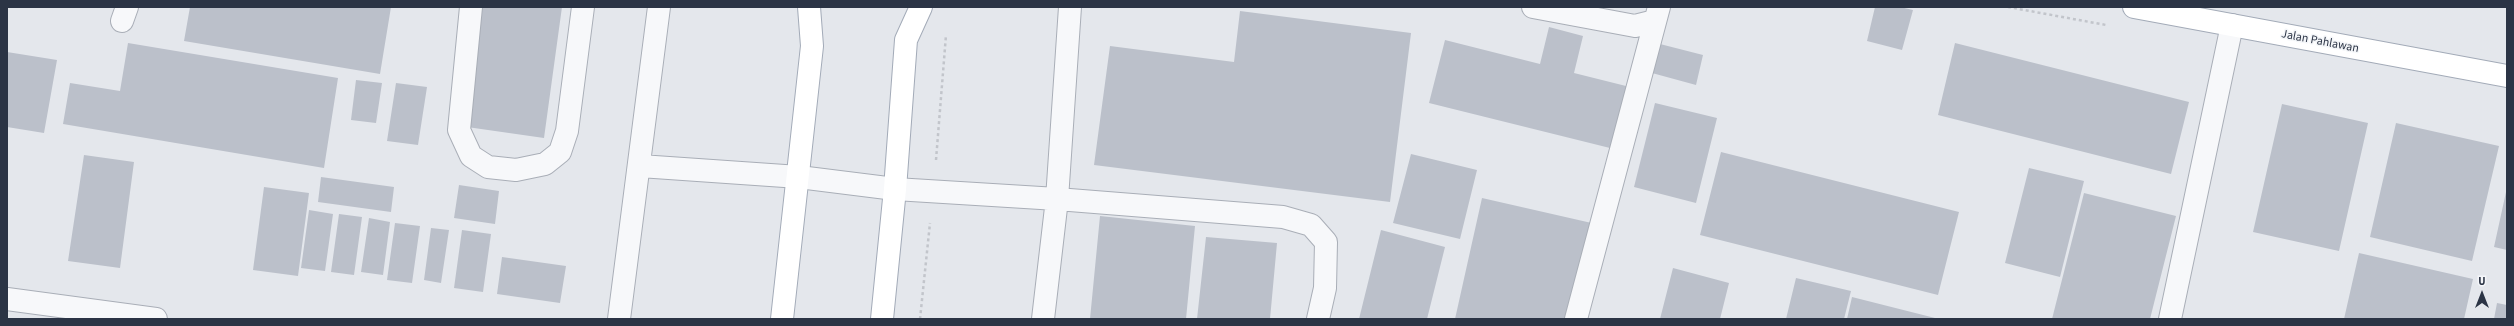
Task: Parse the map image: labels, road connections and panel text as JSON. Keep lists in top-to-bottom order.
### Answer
{
  "streets": {
    "main road": ["Jalan Pahlawan"]
  },
  "north": "top"
}
